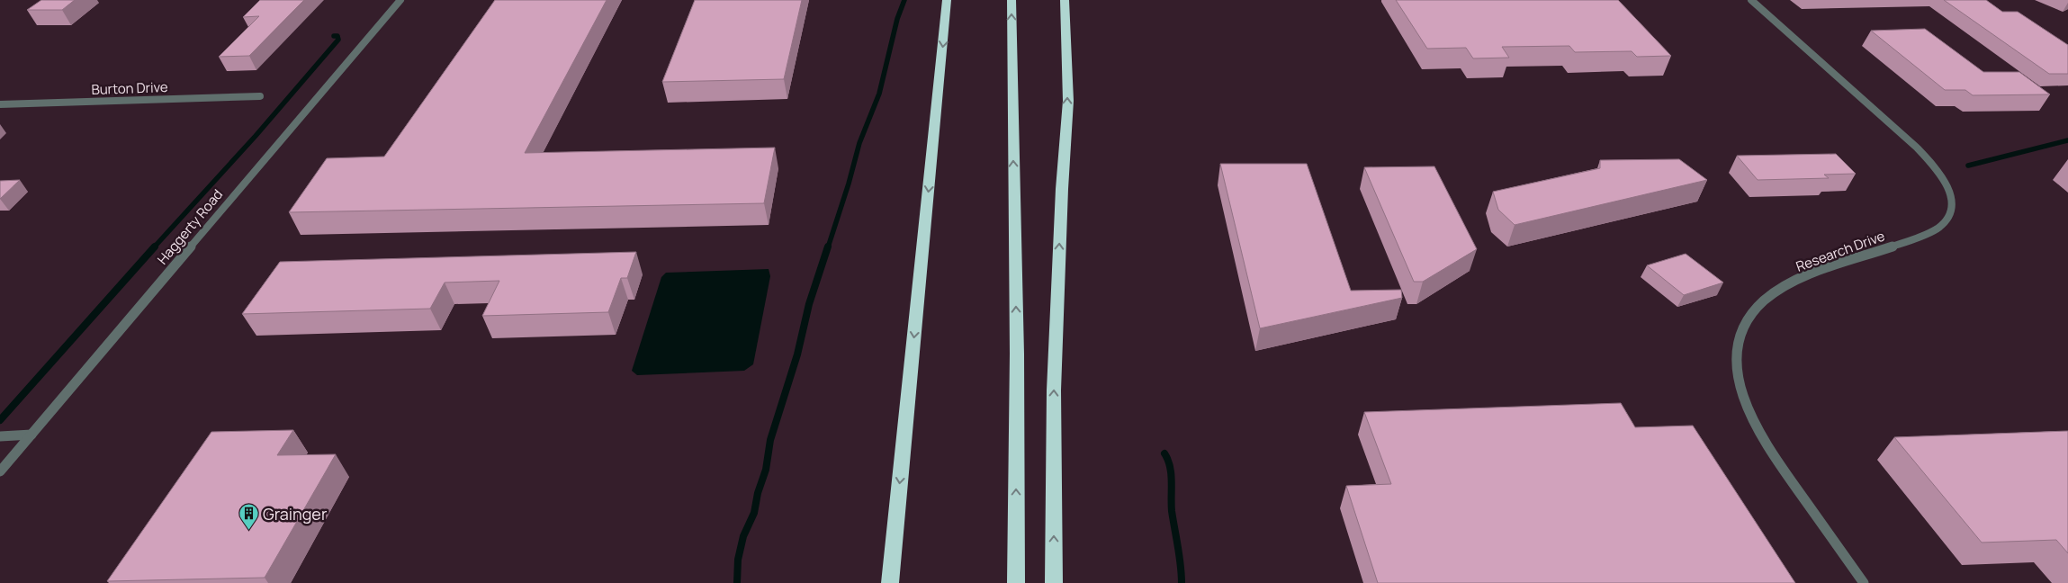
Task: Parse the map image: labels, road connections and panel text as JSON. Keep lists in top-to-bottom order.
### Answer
{
  "streets": {
    "street": ["Burton Drive", "Haggerty Road", "Research Drive"]
  },
  "places": {
    "building": ["Grainger"]
  }
}
